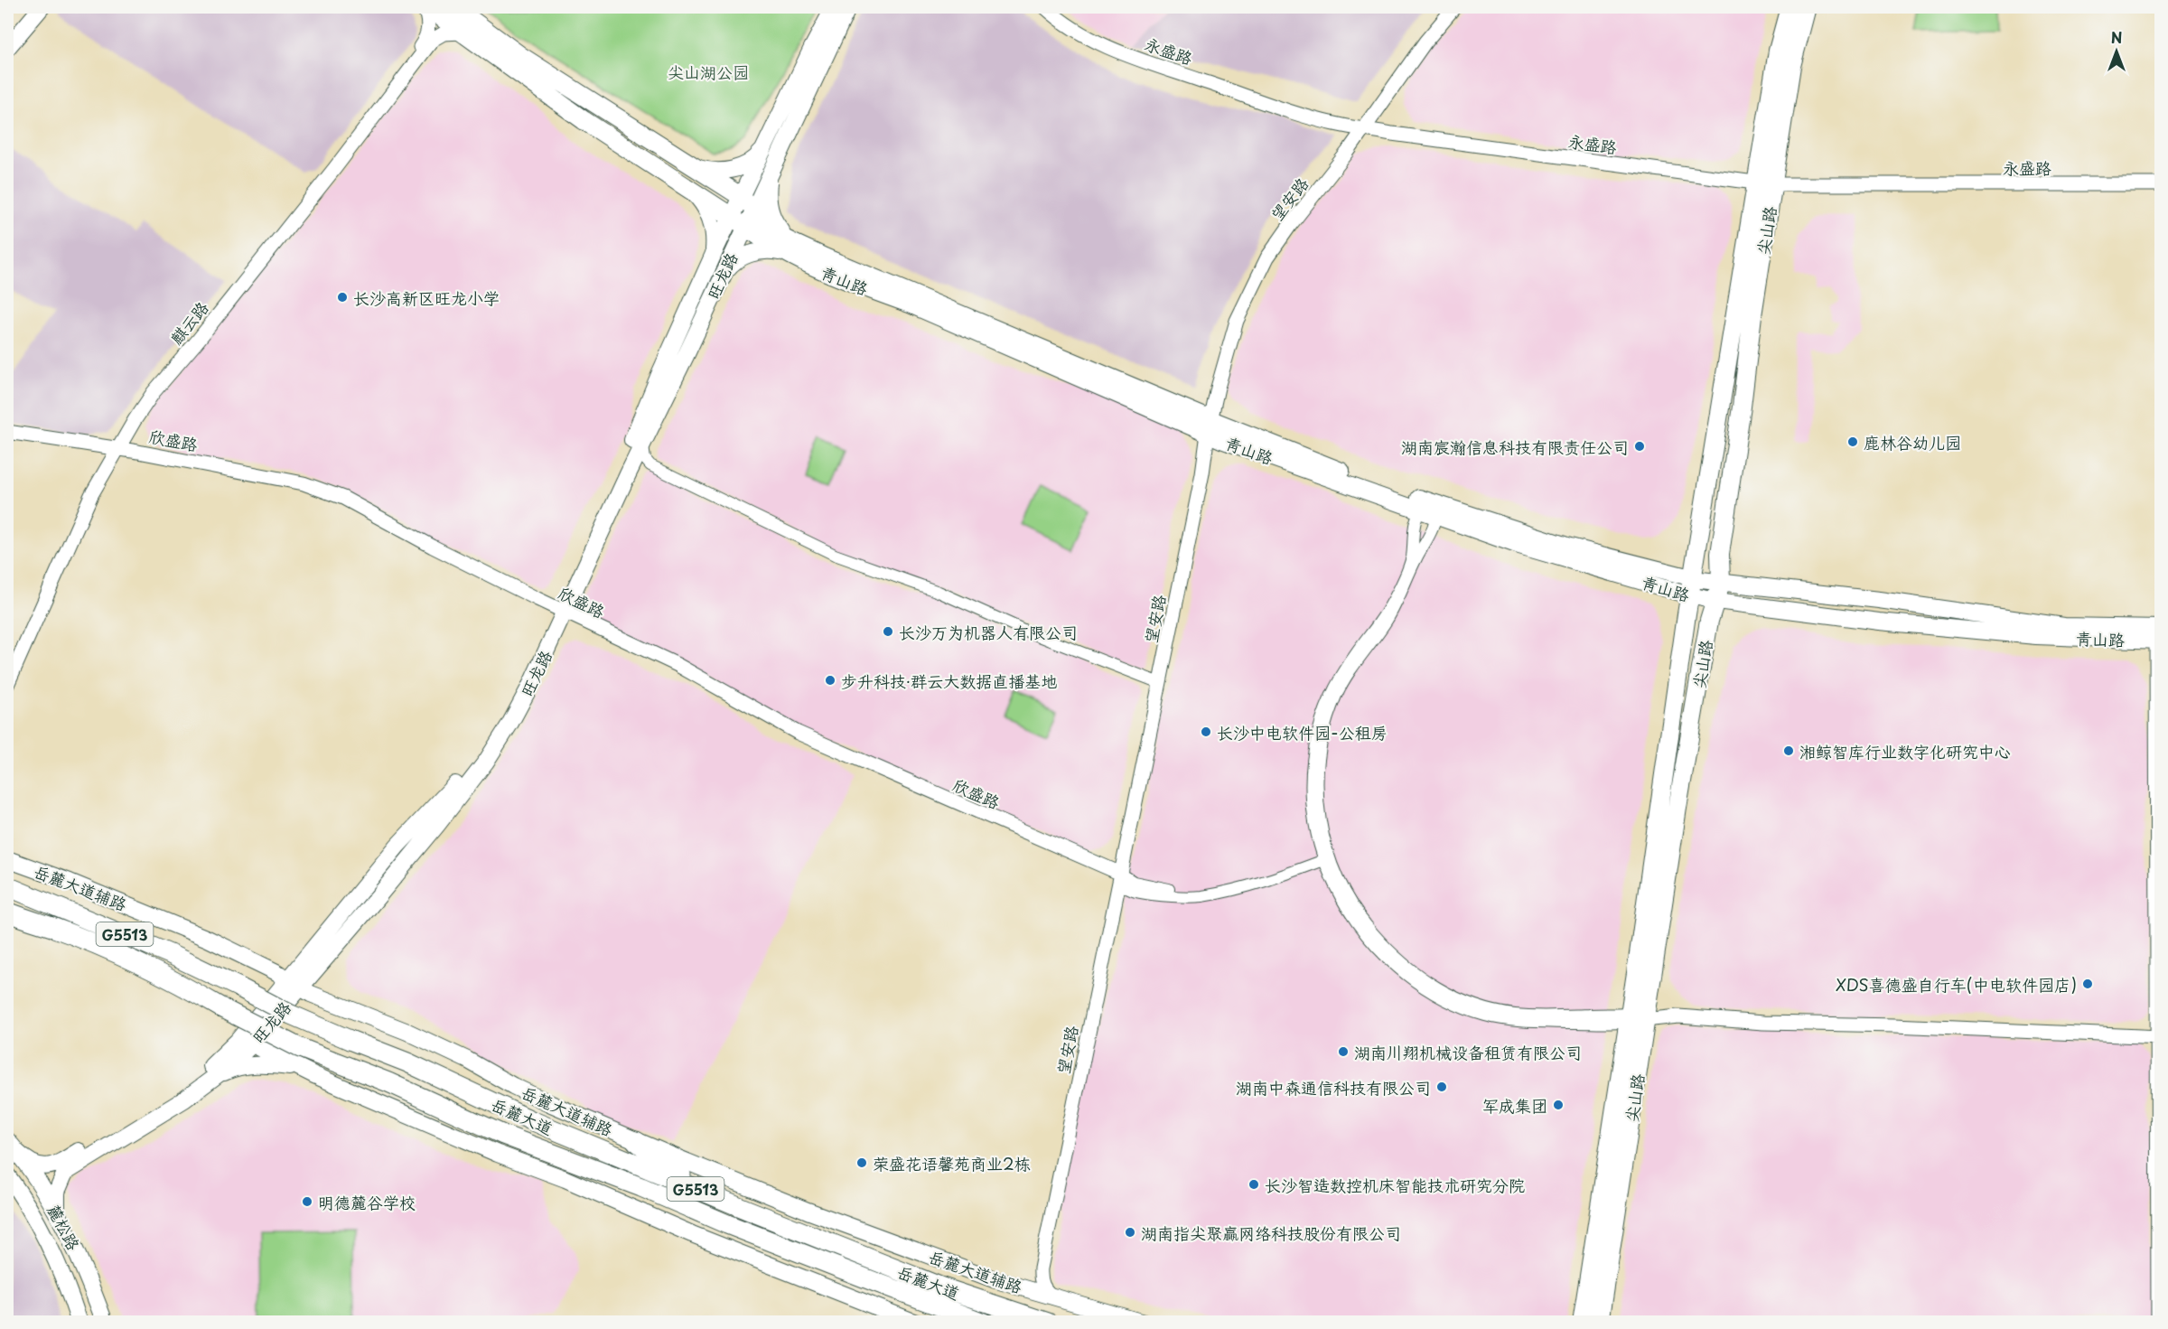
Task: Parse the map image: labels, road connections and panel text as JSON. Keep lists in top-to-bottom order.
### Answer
{
  "streets": {
    "highway": ["G5513", "岳麓大道"],
    "main road": [
      "尖山路",
      "旺龙路",
      "青山路",
      "岳麓大道辅路",
      "麓松路"
    ],
    "street": [
      "永盛路",
      "望安路",
      "麒云路",
      "欣盛路"
    ]
  },
  "crossings": [
    ["永盛路", "望安路"],
    ["永盛路", "尖山路"],
    ["望安路", "青山路"],
    ["望安路", "欣盛路"],
    ["望安路", "岳麓大道辅路"],
    ["尖山路", "青山路"],
    ["旺龙路", "青山路"],
    ["旺龙路", "欣盛路"],
    ["旺龙路", "岳麓大道辅路"],
    ["旺龙路", "麓松路"],
    ["青山路", "麒云路"],
    ["麒云路", "欣盛路"]
  ],
  "parks": ["尖山湖公园"],
  "places": [
    "长沙高新区旺龙小学",
    "鹿林谷幼儿园",
    "湖南宸瀚信息科技有限责任公司",
    "长沙万为机器人有限公司",
    "步升科技·群云大数据直播基地",
    "长沙中电软件园-公租房",
    "湘鲸智库行业数字化研究中心",
    "XDS喜德盛自行车(中电软件园店)",
    "湖南川翔机械设备租赁有限公司",
    "湖南中森通信科技有限公司",
    "军成集团",
    "荣盛花语馨苑商业2栋",
    "长沙智造数控机床智能技术研究分院",
    "明德麓谷学校",
    "湖南指尖聚赢网络科技股份有限公司"
  ],
  "north": "top"
}
